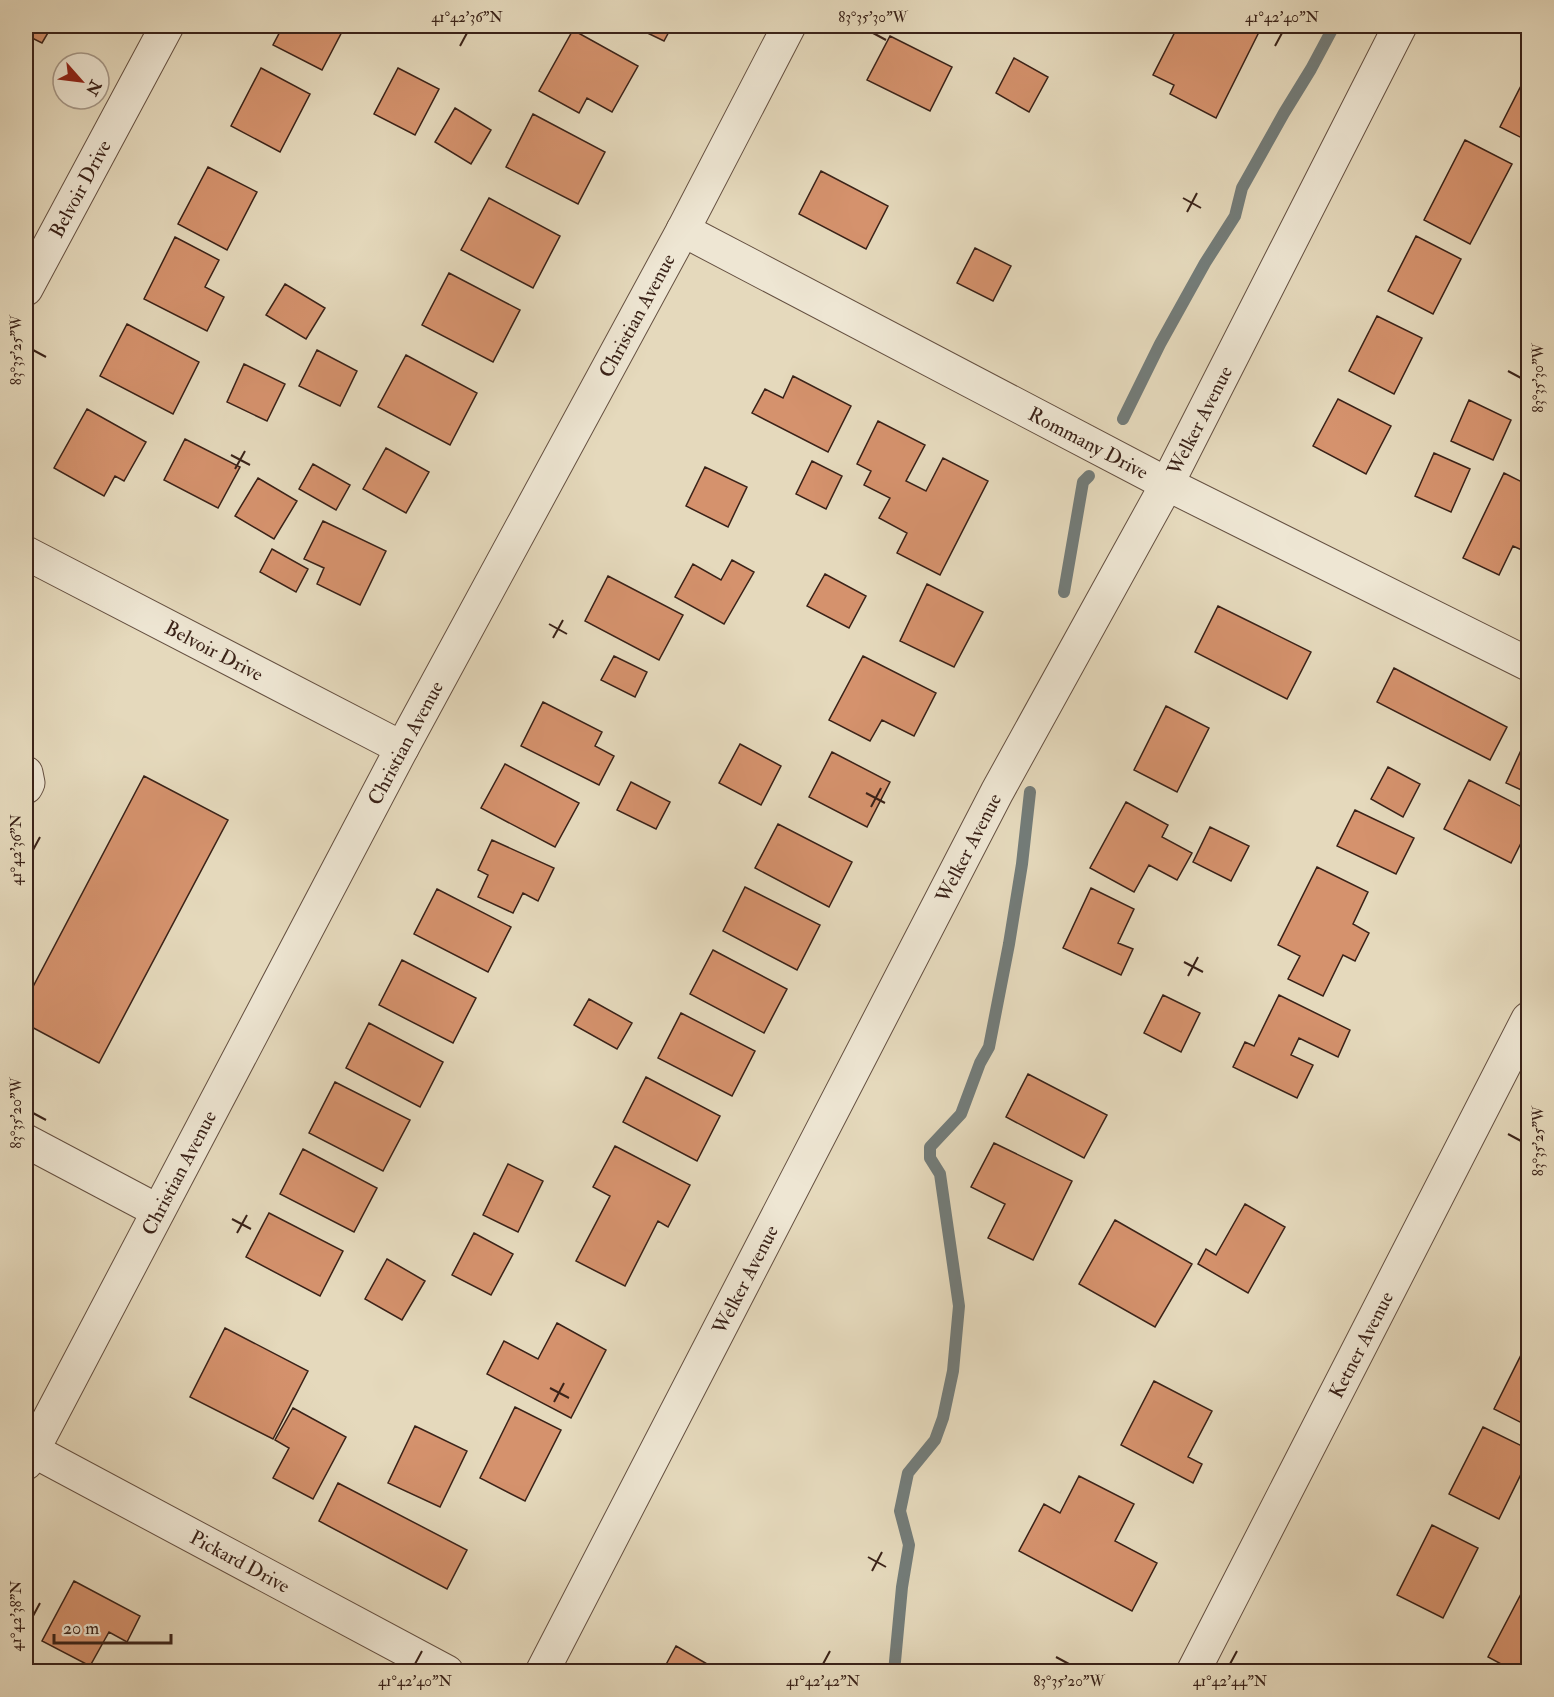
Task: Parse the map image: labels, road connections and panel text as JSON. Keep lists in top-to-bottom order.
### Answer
{
  "streets": {
    "street": [
      "Belvoir Drive",
      "Christian Avenue",
      "Welker Avenue",
      "Rommany Drive",
      "Ketner Avenue",
      "Pickard Drive"
    ]
  },
  "crossings": [
    ["Belvoir Drive", "Christian Avenue"],
    ["Christian Avenue", "Rommany Drive"],
    ["Christian Avenue", "Pickard Drive"],
    ["Welker Avenue", "Rommany Drive"]
  ],
  "scale_bar": "20 m",
  "north": "bottom right",
  "coordinates": [
    "41°42'36\"N",
    "83°35'30\"W",
    "41°42'40\"N",
    "83°35'25\"W",
    "83°35'20\"W",
    "41°42'38\"N",
    "41°42'42\"N",
    "41°42'44\"N"
  ]
}
